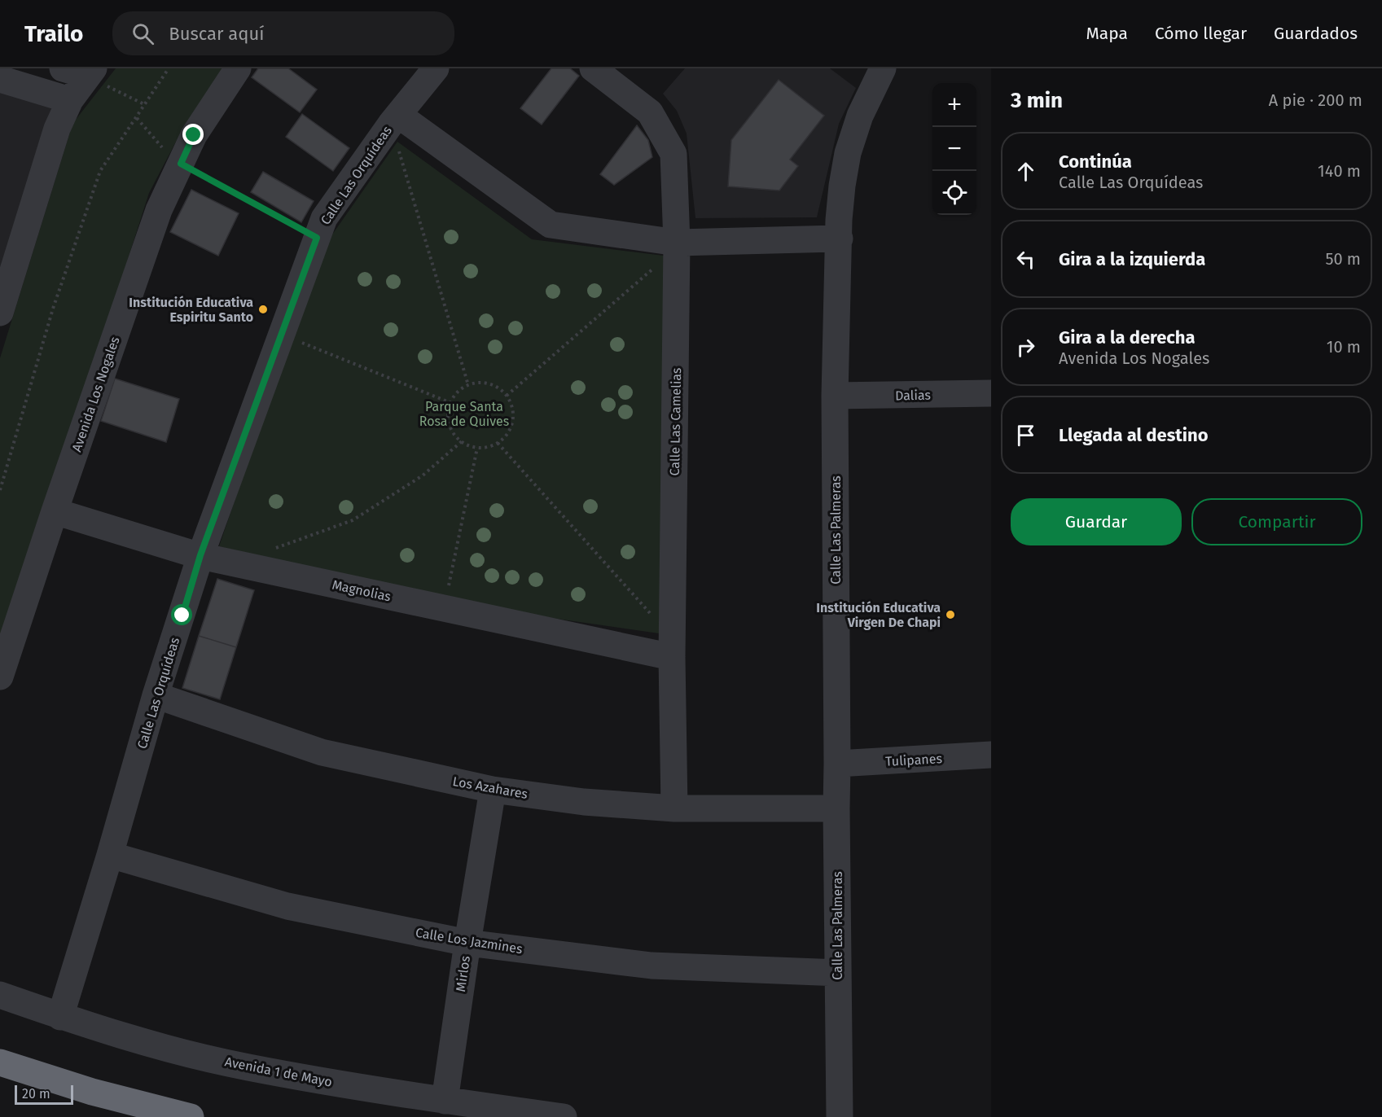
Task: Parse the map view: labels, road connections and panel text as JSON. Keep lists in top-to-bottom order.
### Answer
{
  "streets": {
    "street": [
      "Calle Las Orquídeas",
      "Avenida Los Nogales",
      "Dalias",
      "Calle Las Camelias",
      "Calle Las Palmeras",
      "Magnolias",
      "Tulipanes",
      "Los Azahares",
      "Calle Los Jazmines",
      "Mirlos",
      "Avenida 1 de Mayo"
    ]
  },
  "crossings": [
    ["Calle Las Orquídeas", "Magnolias"],
    ["Calle Las Orquídeas", "Los Azahares"],
    ["Calle Las Orquídeas", "Calle Los Jazmines"],
    ["Calle Las Orquídeas", "Avenida 1 de Mayo"],
    ["Avenida Los Nogales", "Magnolias"],
    ["Dalias", "Calle Las Palmeras"],
    ["Calle Las Camelias", "Magnolias"],
    ["Calle Las Camelias", "Los Azahares"],
    ["Calle Las Palmeras", "Tulipanes"],
    ["Calle Las Palmeras", "Los Azahares"],
    ["Calle Las Palmeras", "Calle Los Jazmines"],
    ["Los Azahares", "Mirlos"],
    ["Calle Los Jazmines", "Mirlos"],
    ["Mirlos", "Avenida 1 de Mayo"]
  ],
  "parks": ["Parque Santa Rosa de Quives"],
  "places": ["Institución Educativa Espiritu Santo", "Institución Educativa Virgen De Chapi"],
  "scale_bar": "20 m",
  "page": {
    "header": "Trailo",
    "search": "Buscar aquí",
    "nav": ["Mapa", "Cómo llegar", "Guardados"],
    "heading": ["3 min", "A pie · 200 m"],
    "map_buttons": ["+", "−"],
    "list": [
      ["Continúa", "Calle Las Orquídeas", "140 m"],
      ["Gira a la izquierda", "50 m"],
      ["Gira a la derecha", "Avenida Los Nogales", "10 m"],
      "Llegada al destino"
    ],
    "buttons": ["Guardar", "Compartir"],
    "scale": "20 m"
  }
}
